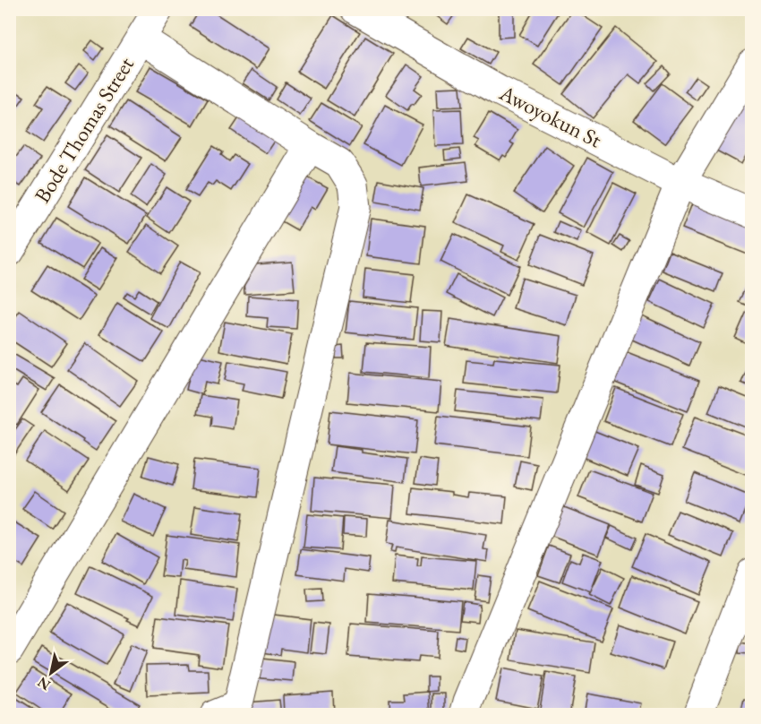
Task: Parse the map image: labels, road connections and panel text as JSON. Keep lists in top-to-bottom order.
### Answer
{
  "streets": {
    "street": ["Awoyokun St", "Bode Thomas Street"]
  },
  "north": "bottom left"
}
